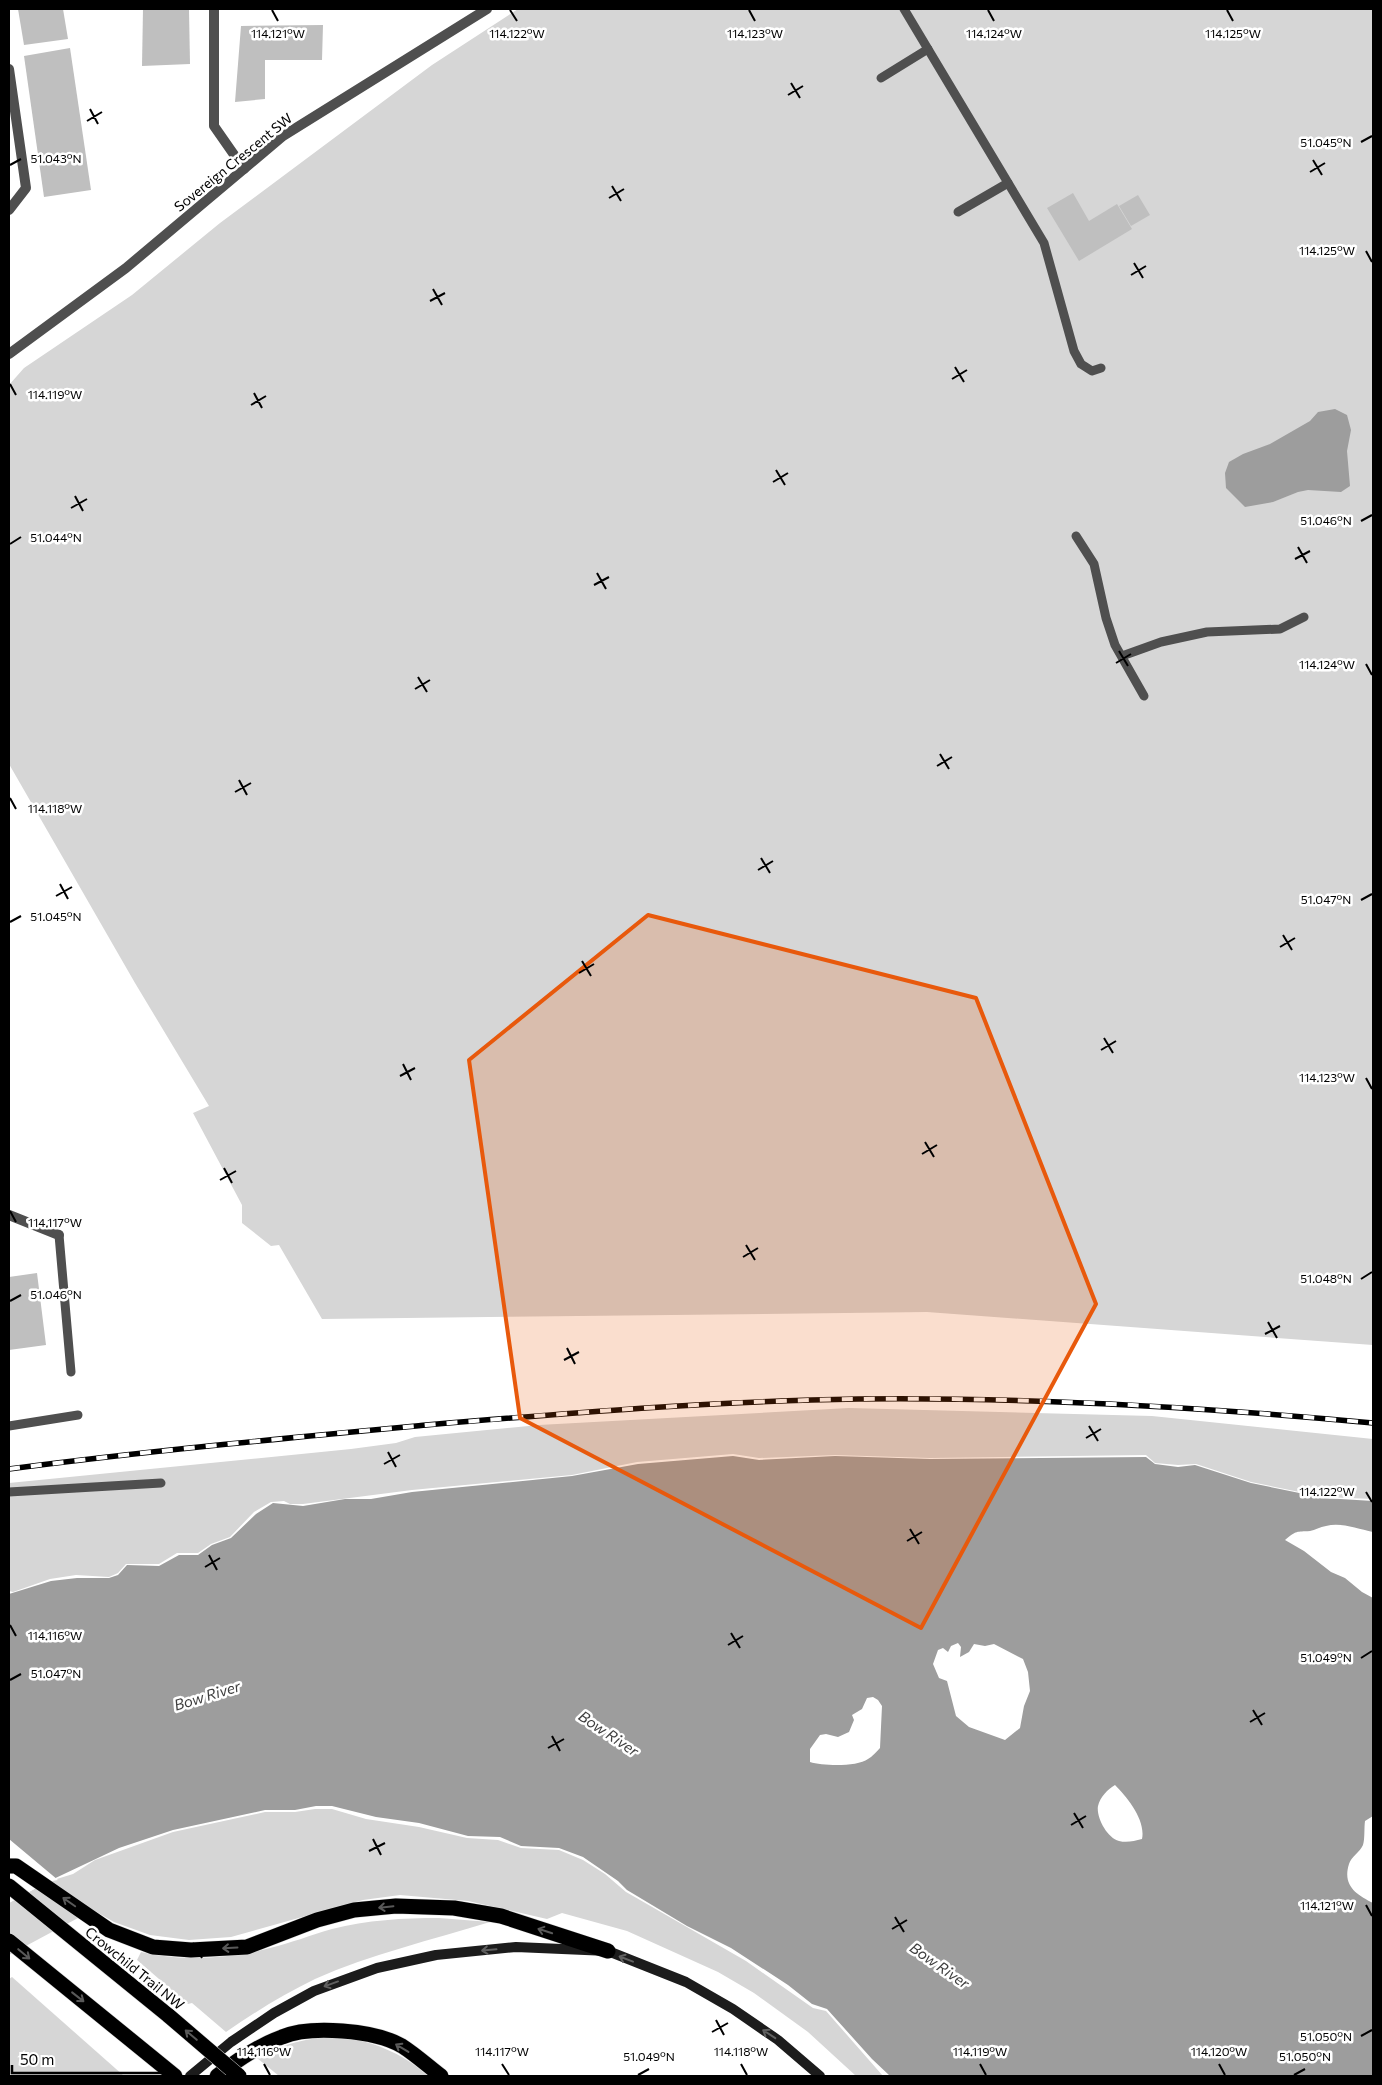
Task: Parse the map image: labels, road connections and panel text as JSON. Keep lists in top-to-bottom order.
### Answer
{
  "streets": {
    "highway": ["Crowchild Trail NW"],
    "street": ["Sovereign Crescent SW"]
  },
  "water": ["Bow River"],
  "scale_bar": "50 m",
  "coordinates": [
    "114.121°W",
    "114.122°W",
    "114.123°W",
    "114.124°W",
    "114.125°W",
    "51.045°N",
    "51.043°N",
    "114.119°W",
    "51.046°N",
    "51.044°N",
    "114.118°W",
    "51.047°N",
    "114.117°W",
    "51.048°N",
    "114.116°W",
    "51.049°N",
    "51.050°N",
    "114.120°W"
  ]
}
